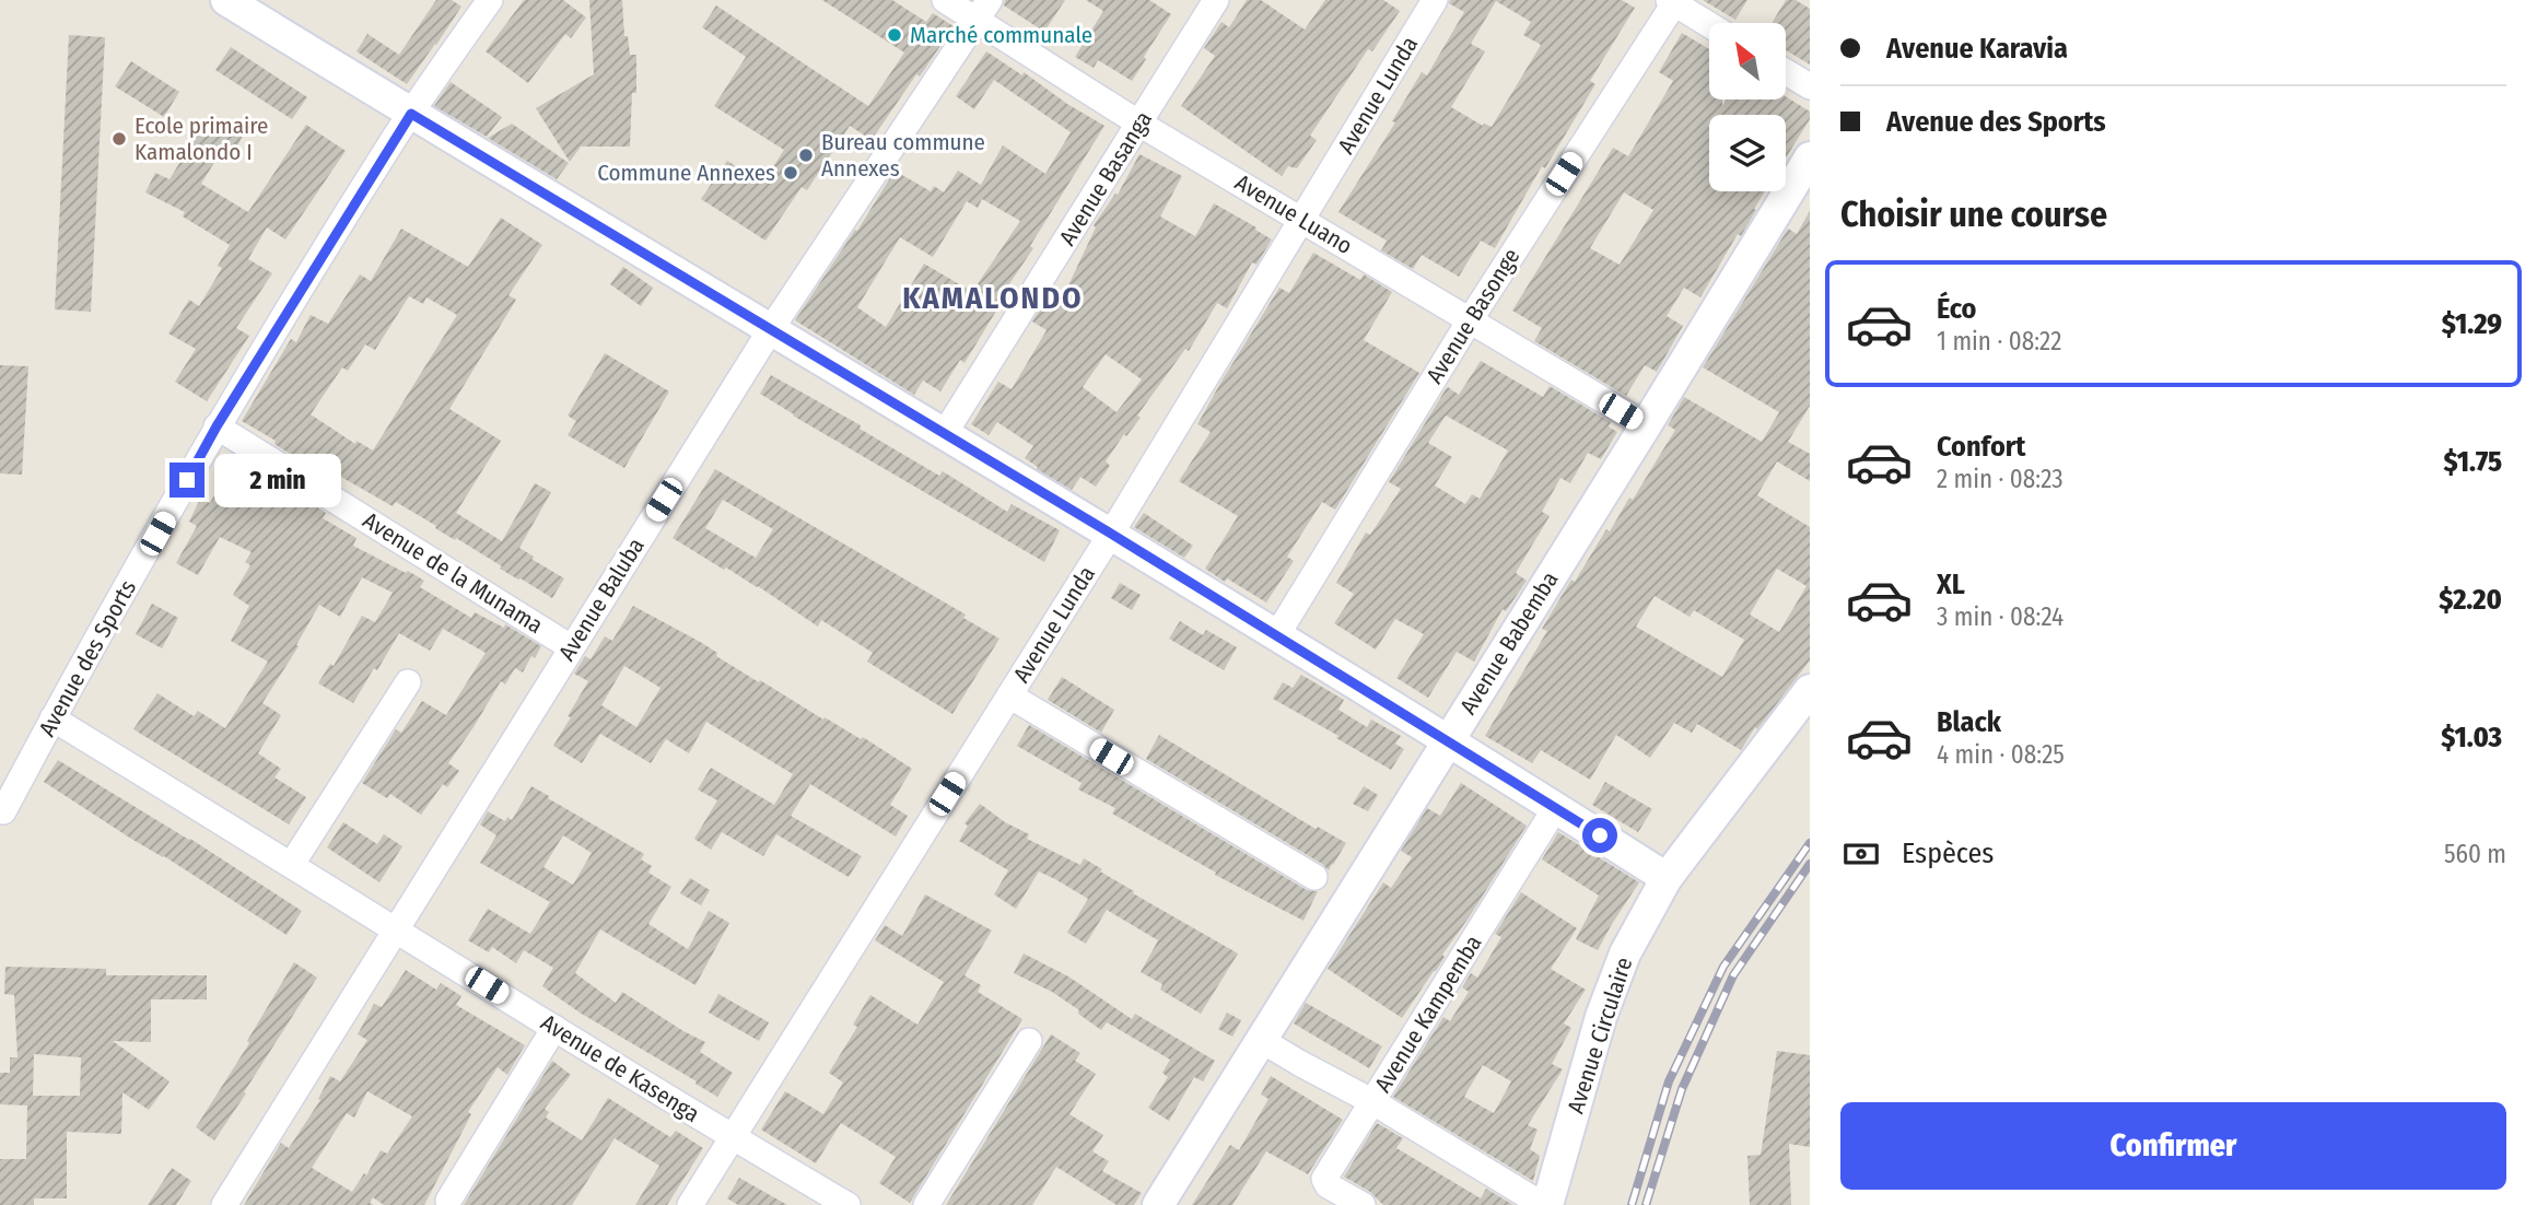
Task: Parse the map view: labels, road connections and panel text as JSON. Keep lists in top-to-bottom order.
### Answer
{
  "streets": {
    "street": [
      "Avenue Lunda",
      "Avenue Basanga",
      "Avenue Luano",
      "Avenue Basonge",
      "Avenue de la Munama",
      "Avenue Baluba",
      "Avenue Babemba",
      "Avenue des Sports",
      "Avenue Kampemba",
      "Avenue Circulaire",
      "Avenue de Kasenga"
    ]
  },
  "crossings": [
    ["Avenue Lunda", "Avenue Luano"],
    ["Avenue Lunda", "Avenue de Kasenga"],
    ["Avenue Basanga", "Avenue Luano"],
    ["Avenue Luano", "Avenue Basonge"],
    ["Avenue Luano", "Avenue Baluba"],
    ["Avenue Luano", "Avenue Babemba"],
    ["Avenue de la Munama", "Avenue Baluba"],
    ["Avenue de la Munama", "Avenue des Sports"],
    ["Avenue Baluba", "Avenue de Kasenga"],
    ["Avenue des Sports", "Avenue de Kasenga"]
  ],
  "districts": ["KAMALONDO"],
  "places": [
    "Marché communale",
    "Ecole primaire Kamalondo I",
    "Bureau commune Annexes",
    "Commune Annexes"
  ],
  "north": "top left",
  "page": {
    "banner": ["Avenue Karavia", "Avenue des Sports"],
    "heading": "Choisir une course",
    "list": [
      {
        "name": "Éco",
        "note": "1 min · 08:22",
        "value": "$1.29"
      },
      {
        "name": "Confort",
        "note": "2 min · 08:23",
        "value": "$1.75"
      },
      {
        "name": "XL",
        "note": "3 min · 08:24",
        "value": "$2.20"
      },
      {
        "name": "Black",
        "note": "4 min · 08:25",
        "value": "$1.03"
      }
    ],
    "bubble": "2 min",
    "pay": ["Espèces", "560 m"],
    "buttons": "Confirmer"
  }
}
